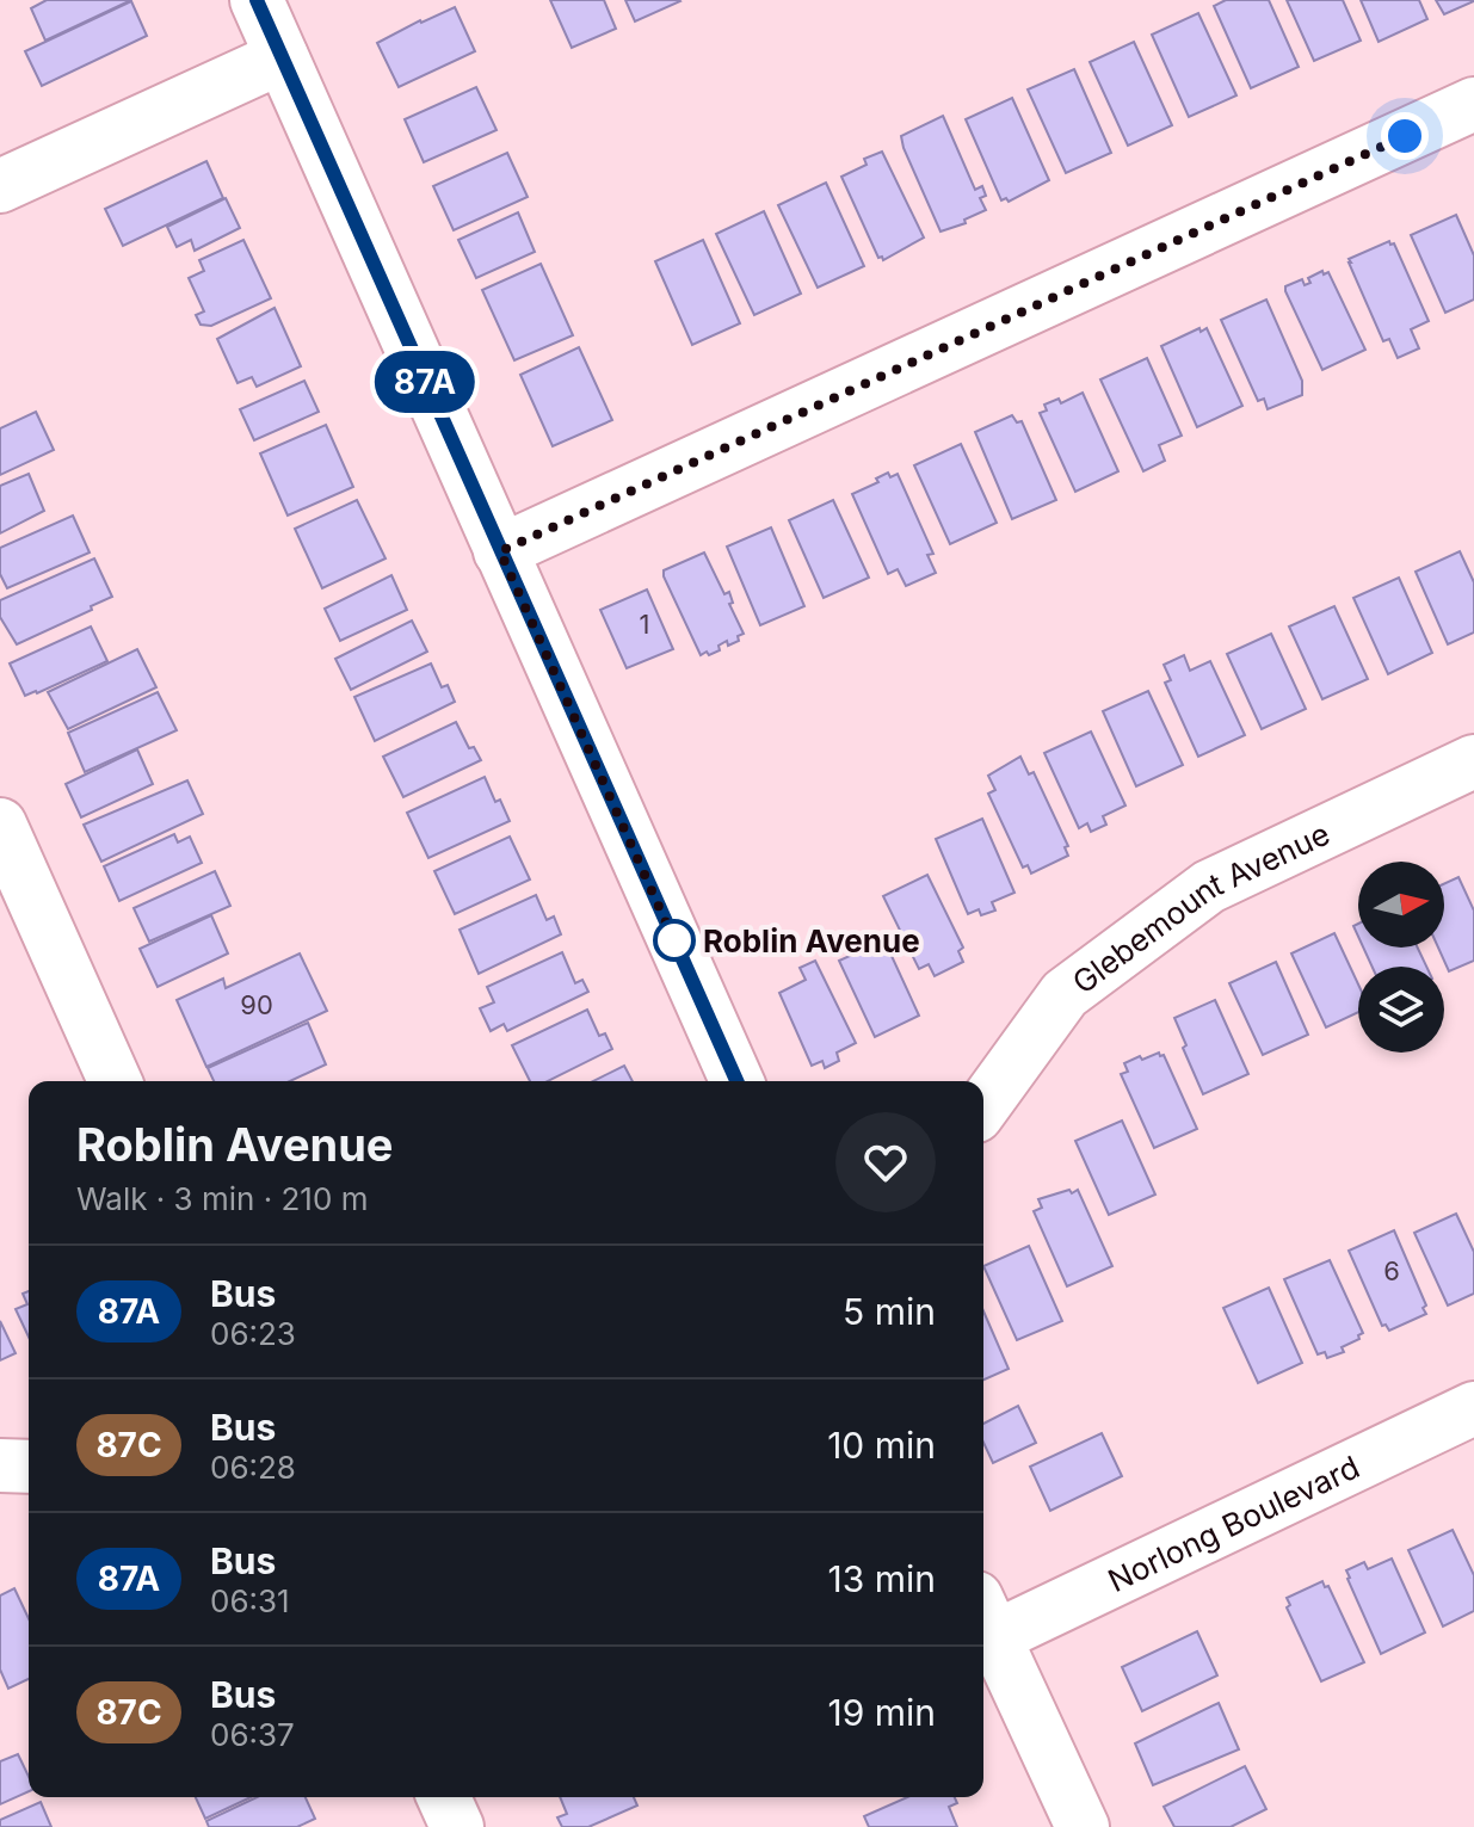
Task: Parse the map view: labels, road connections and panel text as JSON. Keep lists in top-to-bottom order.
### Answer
{
  "streets": {
    "street": ["Glebemount Avenue", "Norlong Boulevard"]
  },
  "places": ["Roblin Avenue"],
  "lines": ["bus line 87A"],
  "house_numbers": ["1", "90", "6"],
  "north": "right",
  "page": {
    "on_map": "87A",
    "heading": ["Roblin Avenue", "Walk · 3 min · 210 m"],
    "list": [
      {
        "mark": "87A",
        "name": "Bus",
        "note": "06:23",
        "value": "5 min"
      },
      {
        "mark": "87C",
        "name": "Bus",
        "note": "06:28",
        "value": "10 min"
      },
      {
        "mark": "87A",
        "name": "Bus",
        "note": "06:31",
        "value": "13 min"
      },
      {
        "mark": "87C",
        "name": "Bus",
        "note": "06:37",
        "value": "19 min"
      }
    ]
  }
}
